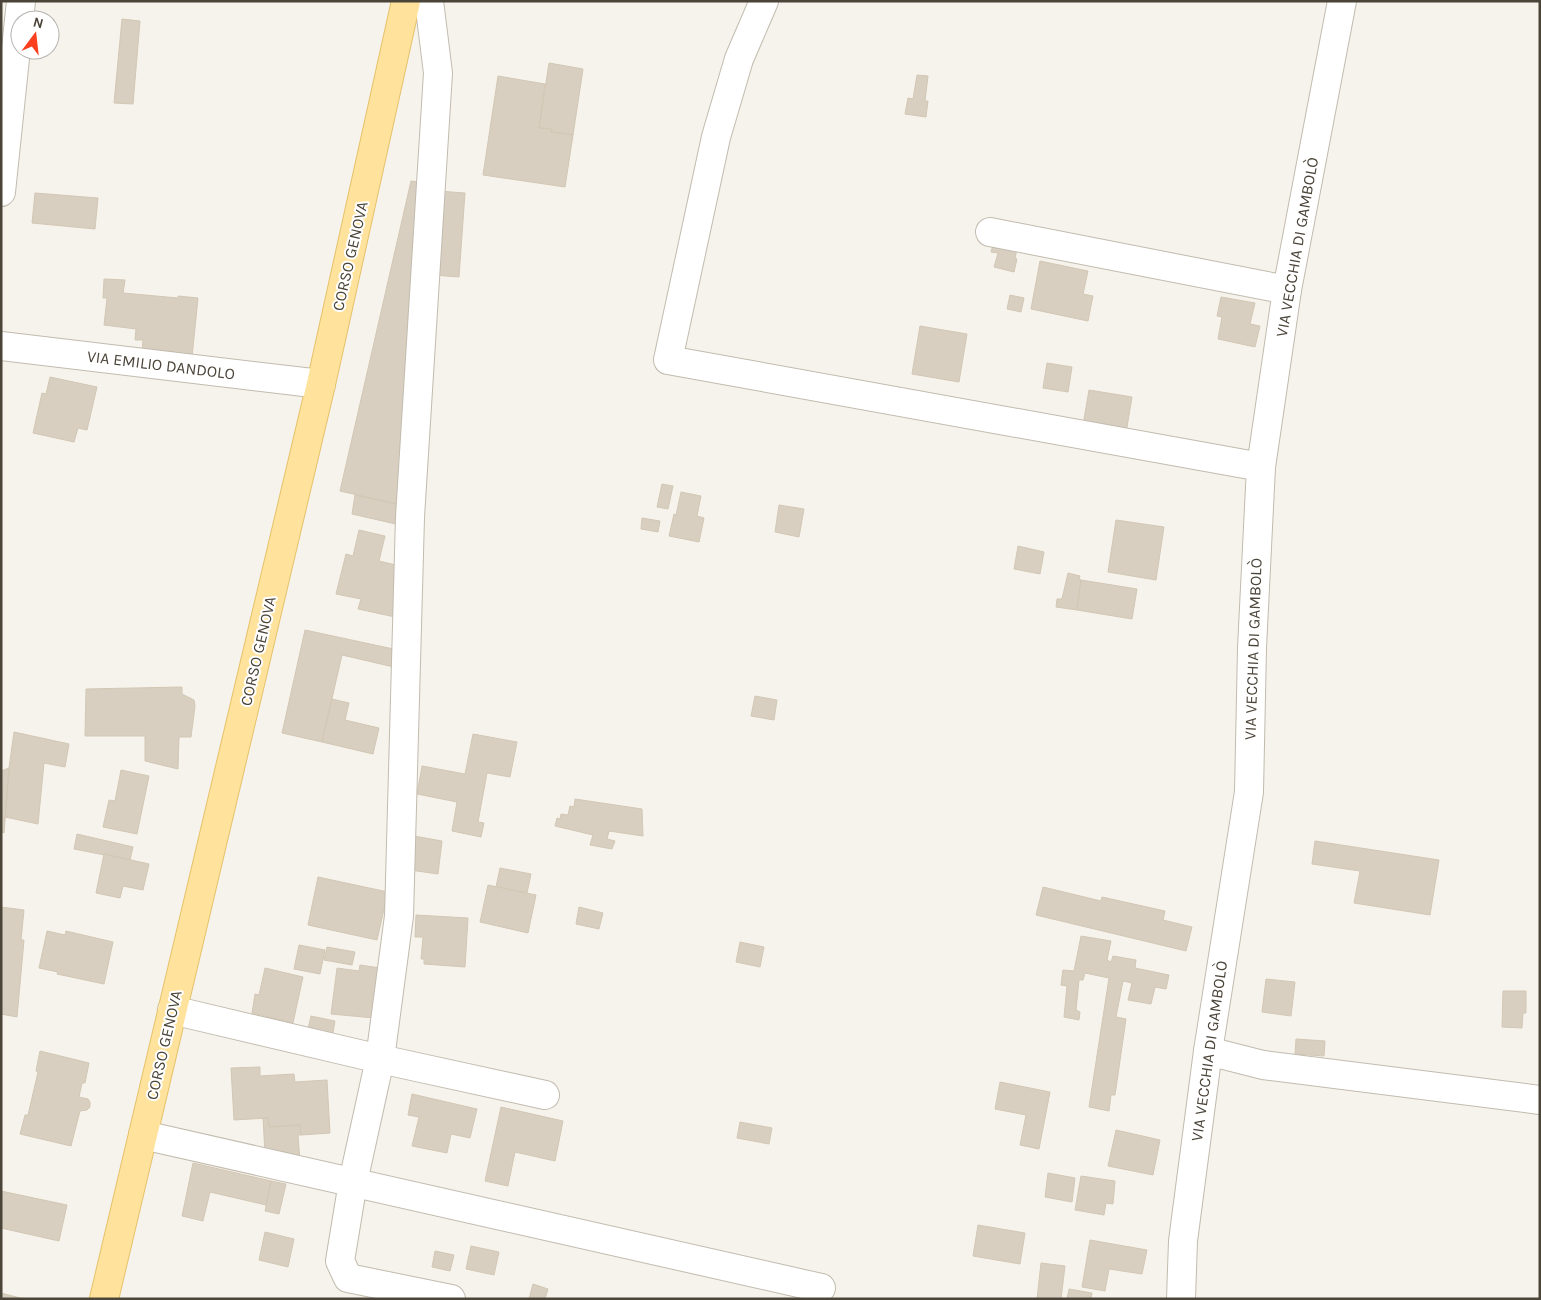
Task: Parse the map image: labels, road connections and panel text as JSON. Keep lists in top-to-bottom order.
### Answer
{
  "streets": {
    "main road": ["CORSO GENOVA"],
    "street": ["VIA VECCHIA DI GAMBOLÒ", "VIA EMILIO DANDOLO"]
  },
  "crossings": [
    ["CORSO GENOVA", "VIA EMILIO DANDOLO"]
  ],
  "north": "top"
}
